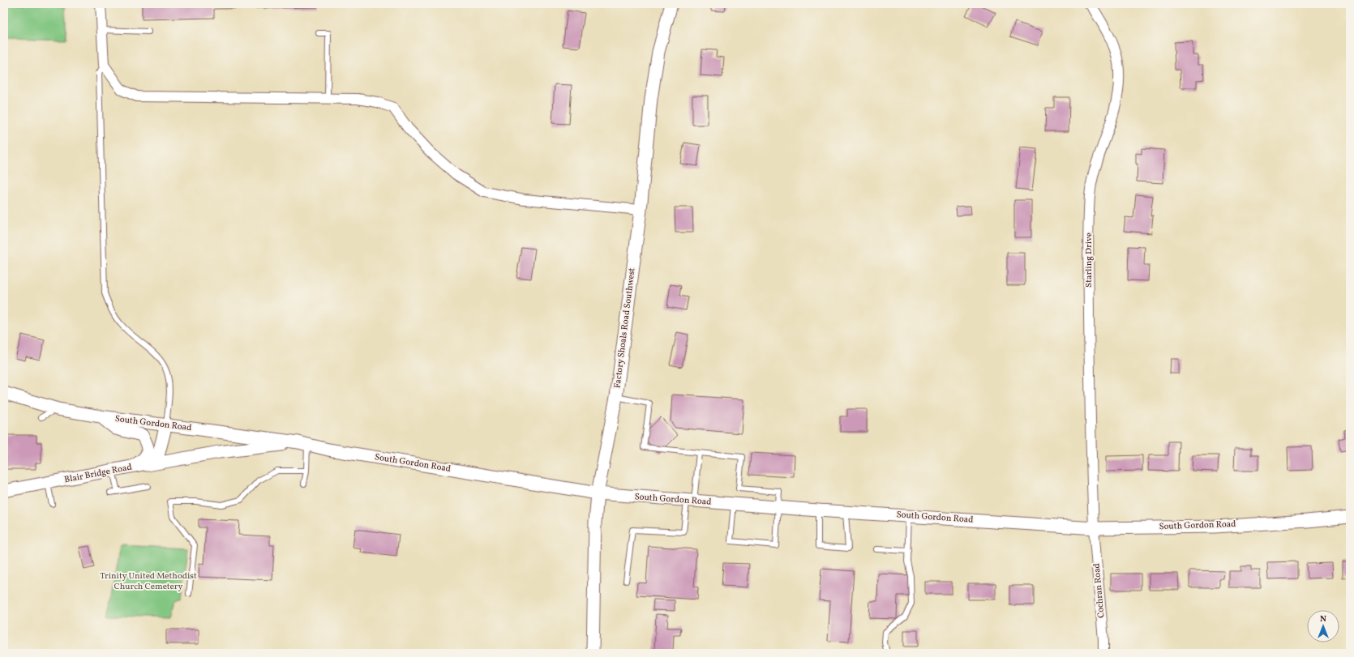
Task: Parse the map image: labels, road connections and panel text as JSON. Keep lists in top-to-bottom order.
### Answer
{
  "streets": {
    "street": [
      "Starling Drive",
      "Factory Shoals Road Southwest",
      "South Gordon Road",
      "Blair Bridge Road",
      "Cochran Road"
    ]
  },
  "crossings": [
    ["Starling Drive", "South Gordon Road"],
    ["Starling Drive", "Cochran Road"],
    ["Factory Shoals Road Southwest", "South Gordon Road"],
    ["South Gordon Road", "Blair Bridge Road"],
    ["South Gordon Road", "Cochran Road"]
  ],
  "parks": ["Trinity United Methodist Church Cemetery"],
  "north": "top"
}
